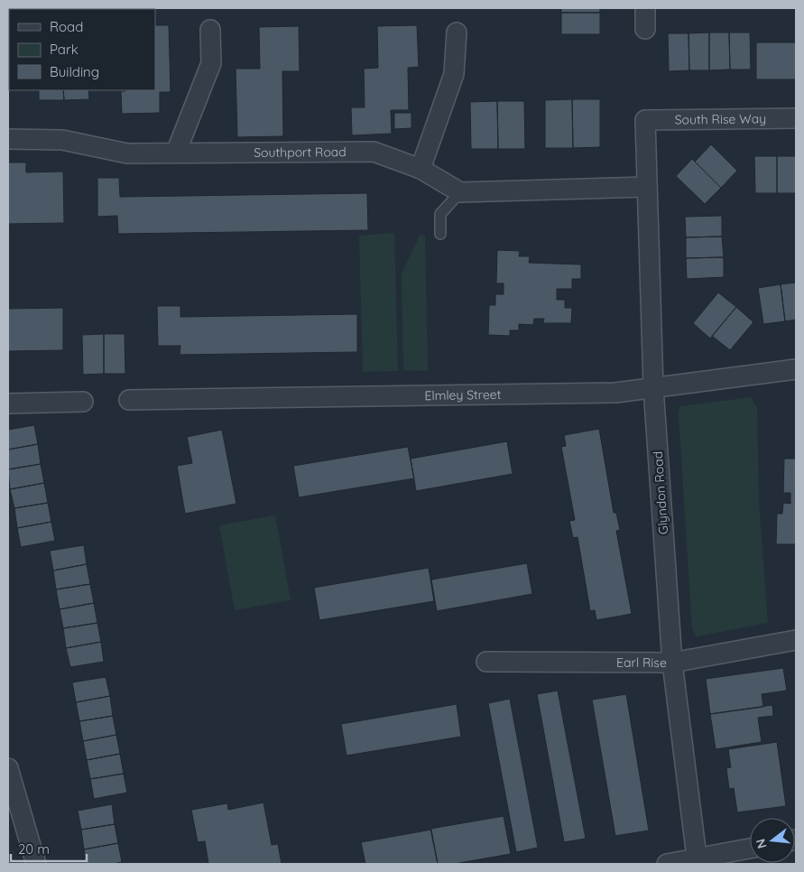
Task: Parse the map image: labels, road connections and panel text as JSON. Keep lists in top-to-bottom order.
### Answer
{
  "streets": {
    "street": [
      "South Rise Way",
      "Southport Road",
      "Elmley Street",
      "Glyndon Road",
      "Earl Rise"
    ]
  },
  "crossings": [
    ["South Rise Way", "Glyndon Road"],
    ["Elmley Street", "Glyndon Road"],
    ["Glyndon Road", "Earl Rise"]
  ],
  "legend": ["Road", "Park", "Building"],
  "scale_bar": "20 m",
  "north": "left"
}
